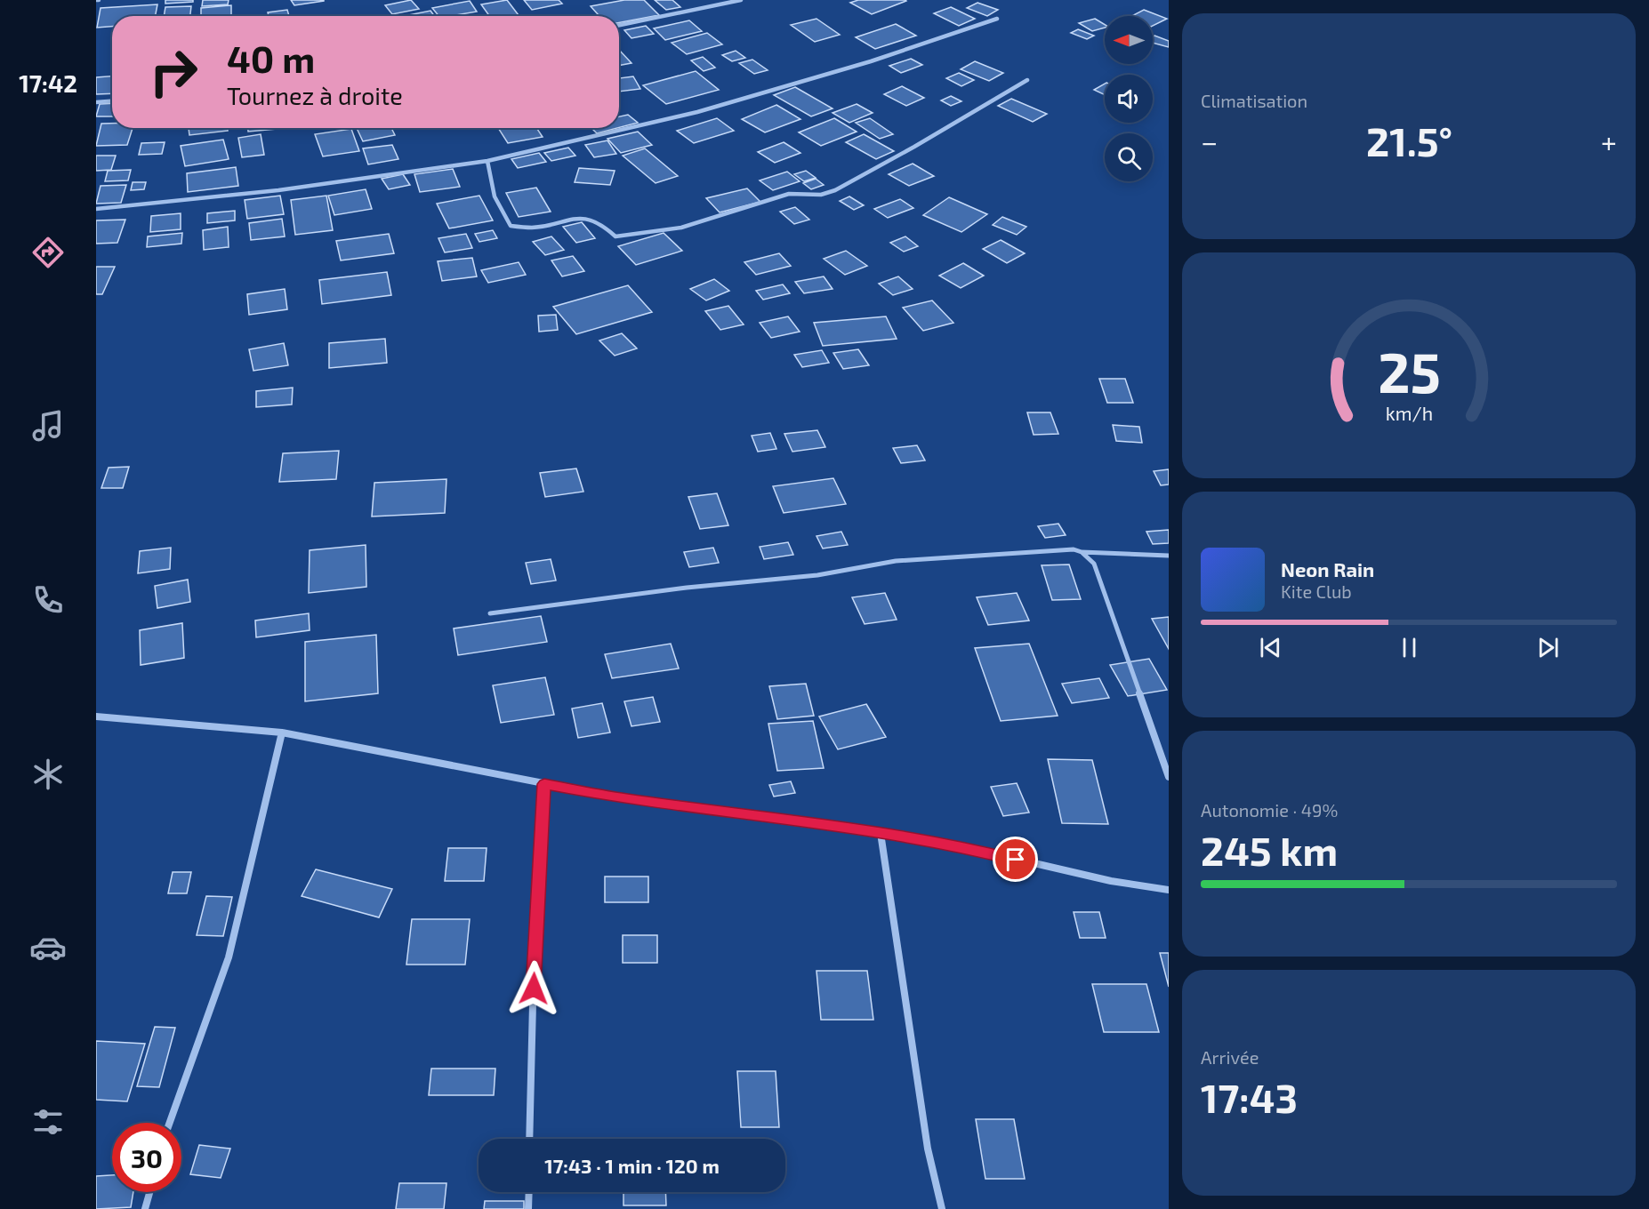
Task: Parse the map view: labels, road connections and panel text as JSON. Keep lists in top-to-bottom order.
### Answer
{
  "north": "left",
  "page": {
    "tabs": "17:42",
    "tile": [
      "Climatisation",
      ["Autonomie · 49%", "245 km"],
      ["Arrivée", "17:43"]
    ],
    "turn": ["40 m", "Tournez à droite"],
    "heat": ["−", "21.5°", "+"],
    "song": ["Neon Rain", "Kite Club"],
    "limit": "30",
    "trip": "17:43 · 1 min · 120 m",
    "gauge": ["25", "km/h"]
  }
}
